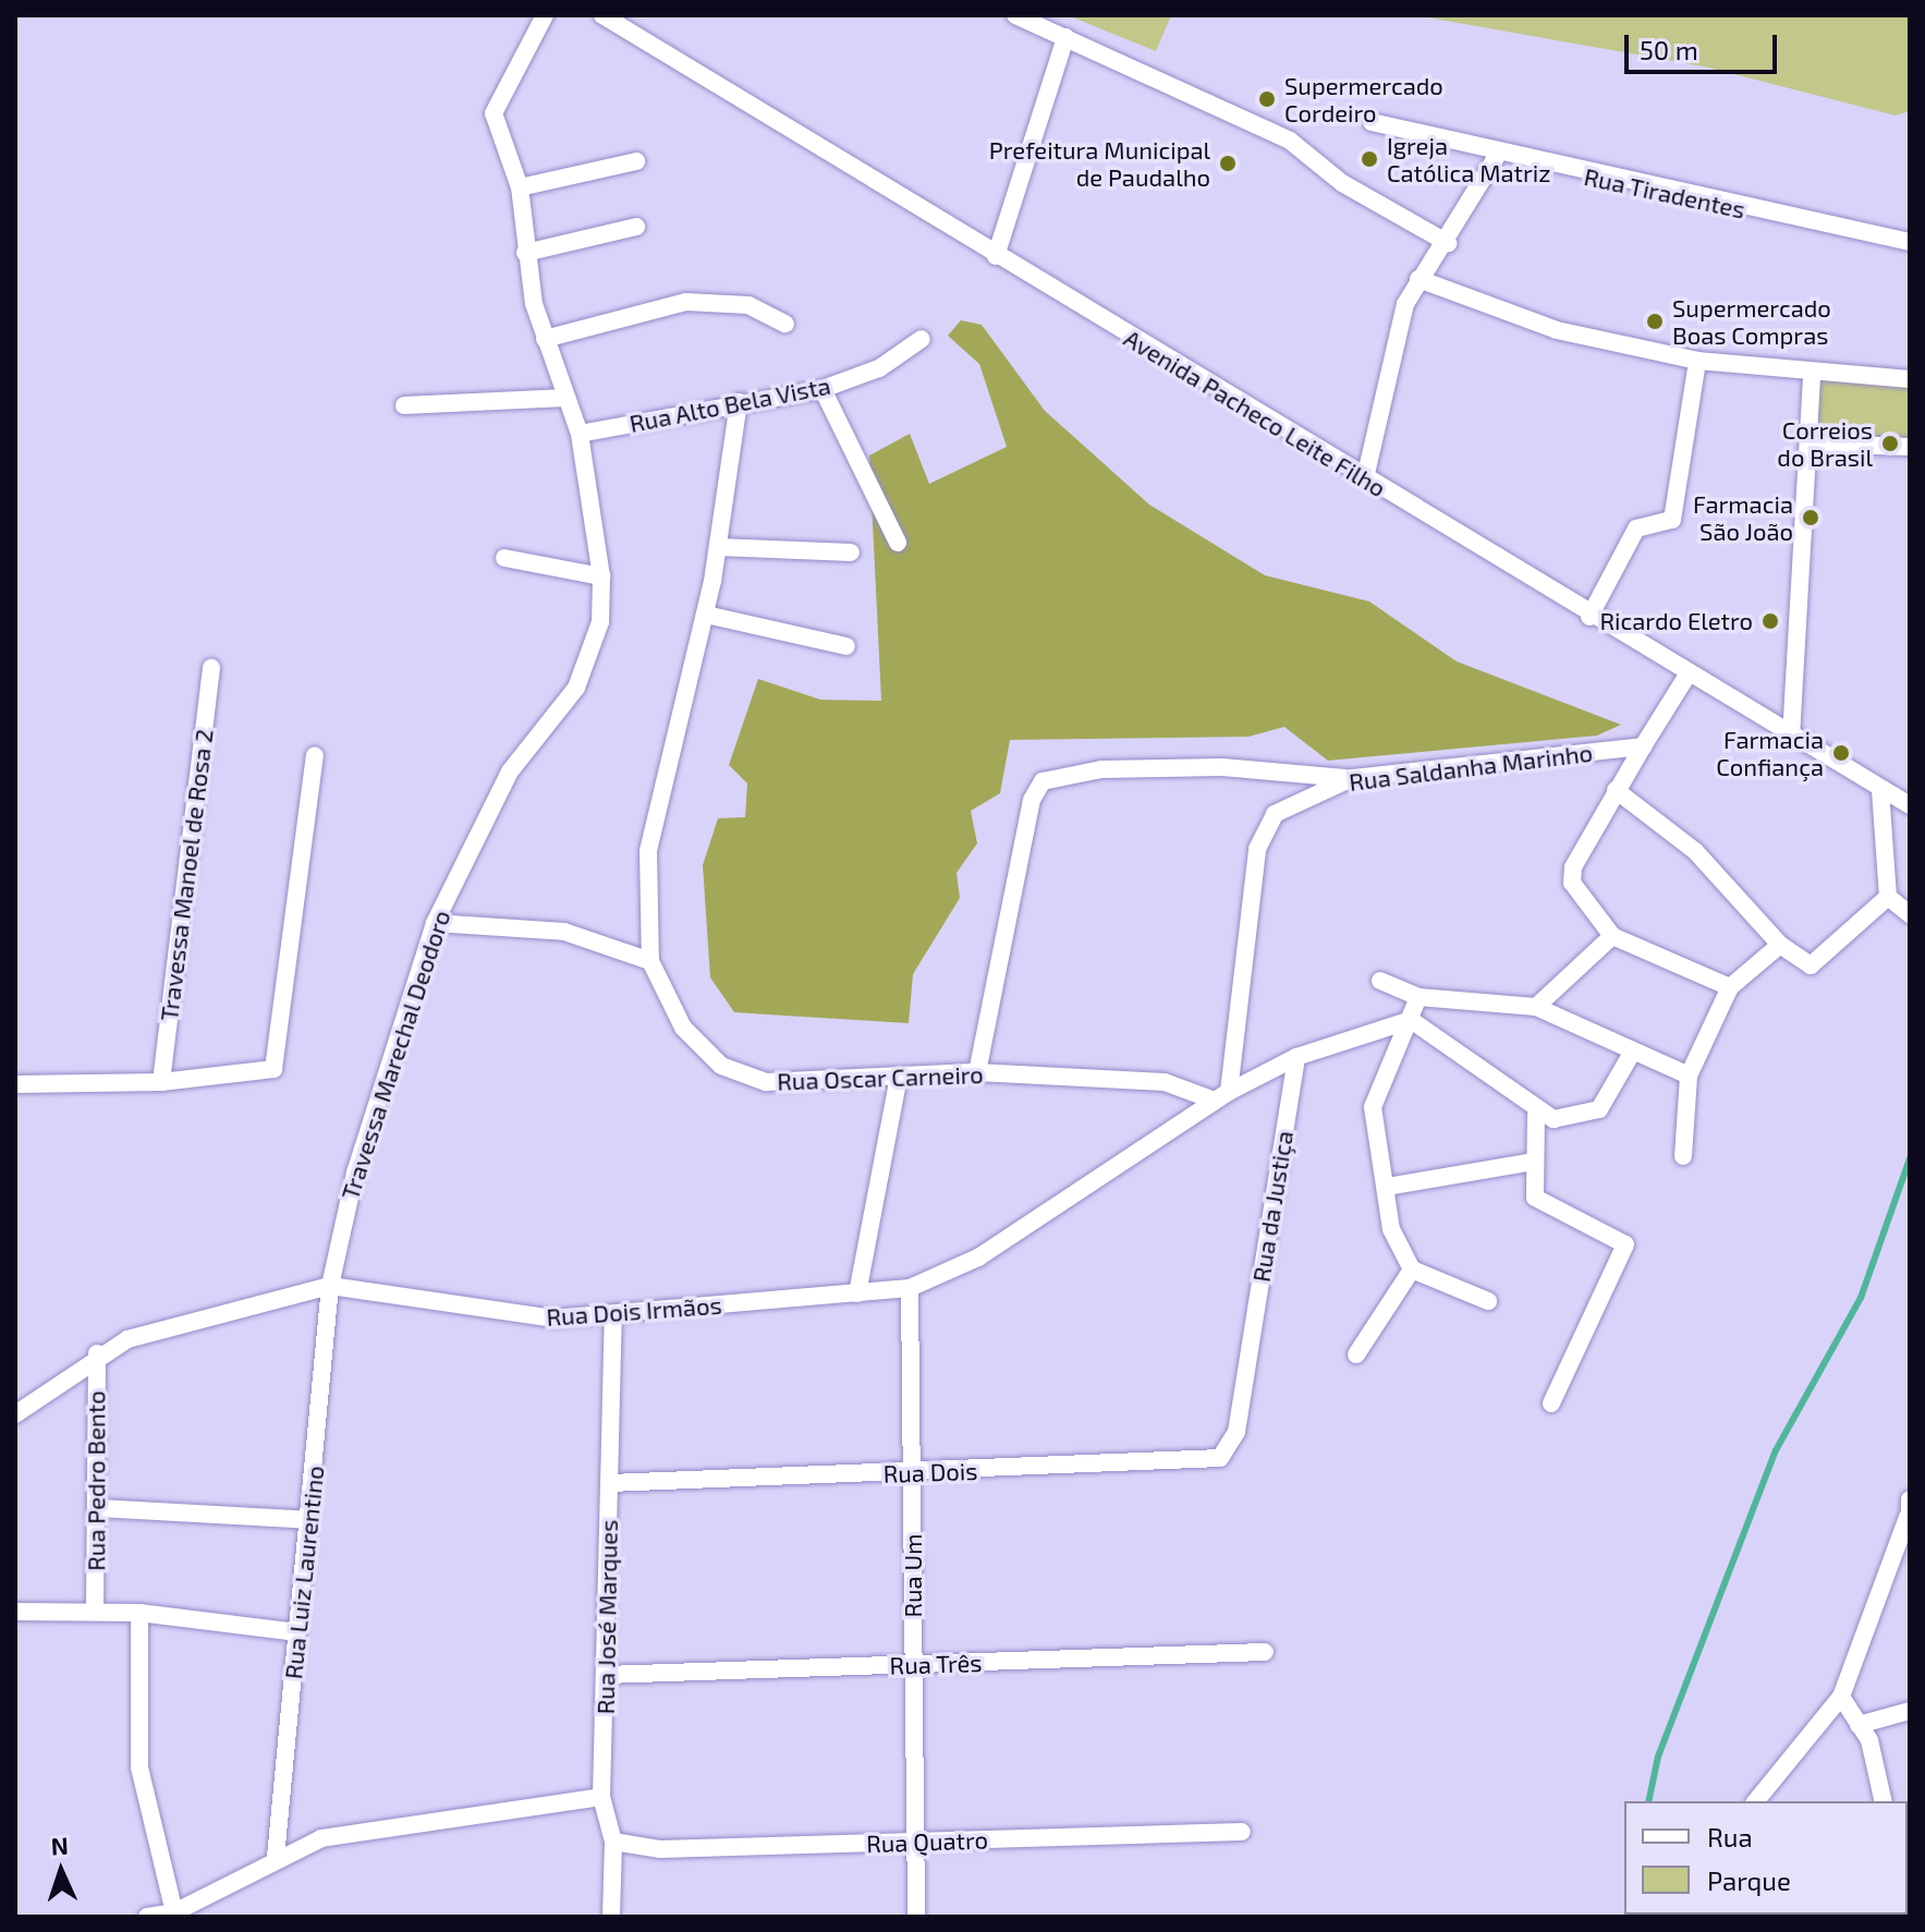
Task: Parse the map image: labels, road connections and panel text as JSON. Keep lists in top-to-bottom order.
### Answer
{
  "streets": {
    "street": [
      "Rua Tiradentes",
      "Rua Alto Bela Vista",
      "Avenida Pacheco Leite Filho",
      "Rua Saldanha Marinho",
      "Travessa Manoel de Rosa 2",
      "Travessa Marechal Deodoro",
      "Rua Oscar Carneiro",
      "Rua da Justiça",
      "Rua Dois Irmãos",
      "Rua Dois",
      "Rua Pedro Bento",
      "Rua Luiz Laurentino",
      "Rua Um",
      "Rua José Marques",
      "Rua Três",
      "Rua Quatro"
    ]
  },
  "crossings": [
    ["Rua Alto Bela Vista", "Travessa Marechal Deodoro"],
    ["Rua Alto Bela Vista", "Rua Oscar Carneiro"],
    ["Avenida Pacheco Leite Filho", "Rua Saldanha Marinho"],
    ["Rua Saldanha Marinho", "Rua Oscar Carneiro"],
    ["Rua Saldanha Marinho", "Rua Dois Irmãos"],
    ["Travessa Marechal Deodoro", "Rua Dois Irmãos"],
    ["Travessa Marechal Deodoro", "Rua Luiz Laurentino"],
    ["Rua Oscar Carneiro", "Rua Dois Irmãos"],
    ["Rua da Justiça", "Rua Dois"],
    ["Rua Dois Irmãos", "Rua Pedro Bento"],
    ["Rua Dois Irmãos", "Rua Luiz Laurentino"],
    ["Rua Dois Irmãos", "Rua Um"],
    ["Rua Dois Irmãos", "Rua José Marques"],
    ["Rua Dois", "Rua Um"],
    ["Rua Dois", "Rua José Marques"],
    ["Rua Um", "Rua Três"],
    ["Rua Um", "Rua Quatro"],
    ["Rua José Marques", "Rua Três"],
    ["Rua José Marques", "Rua Quatro"]
  ],
  "places": [
    "Supermercado Cordeiro",
    "Igreja Católica Matriz",
    "Prefeitura Municipal de Paudalho",
    "Supermercado Boas Compras",
    "Correios do Brasil",
    "Farmacia São João",
    "Ricardo Eletro",
    "Farmacia Confiança"
  ],
  "legend": ["Rua", "Parque"],
  "scale_bar": "50 m",
  "north": "top"
}
